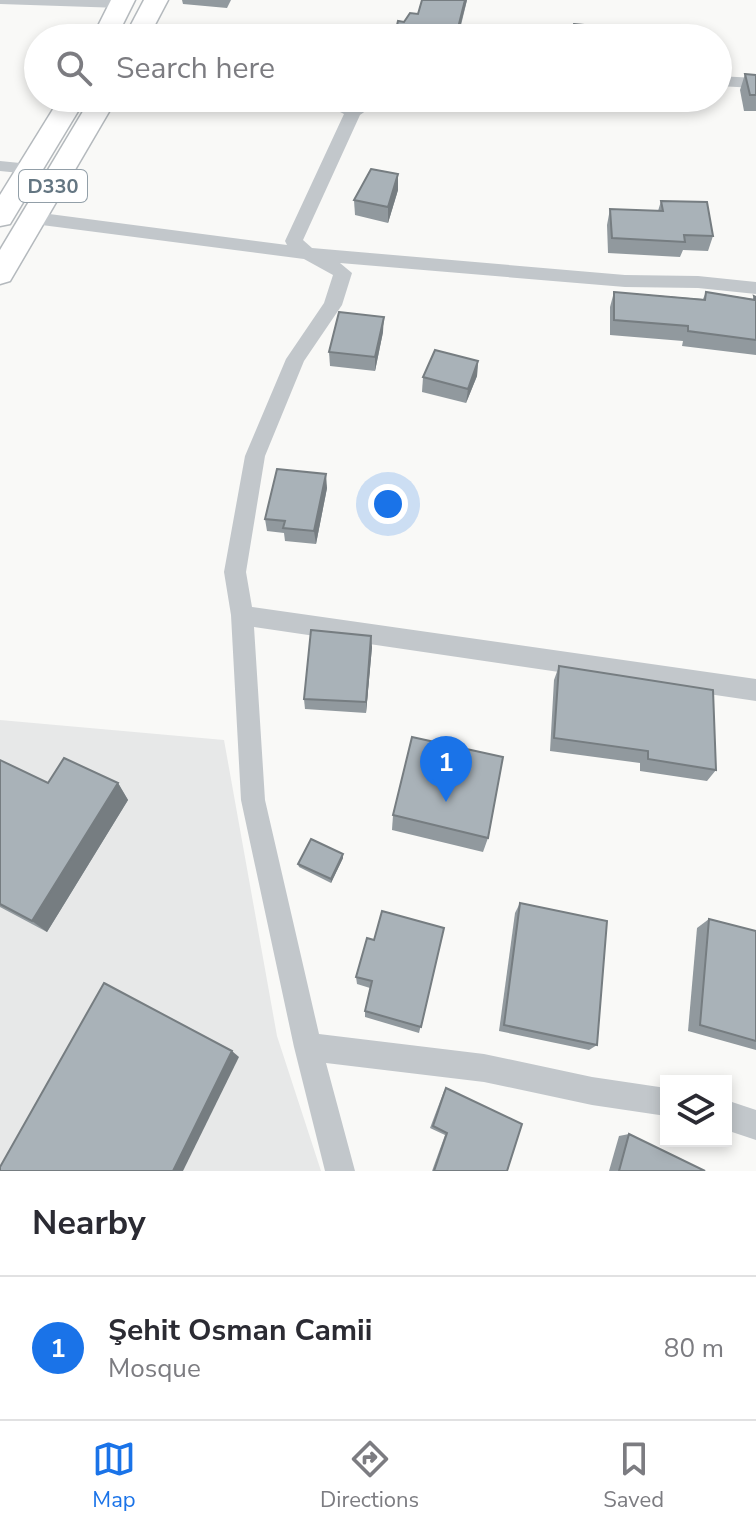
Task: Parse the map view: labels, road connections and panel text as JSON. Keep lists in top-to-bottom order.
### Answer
{
  "streets": {
    "main road": ["D330"]
  },
  "page": {
    "search": "Search here",
    "pins": "1",
    "heading": "Nearby",
    "list": [
      {
        "mark": "1",
        "name": "Şehit Osman Camii",
        "note": "Mosque",
        "value": "80 m"
      }
    ],
    "nav": ["Map", "Directions", "Saved"]
  }
}
